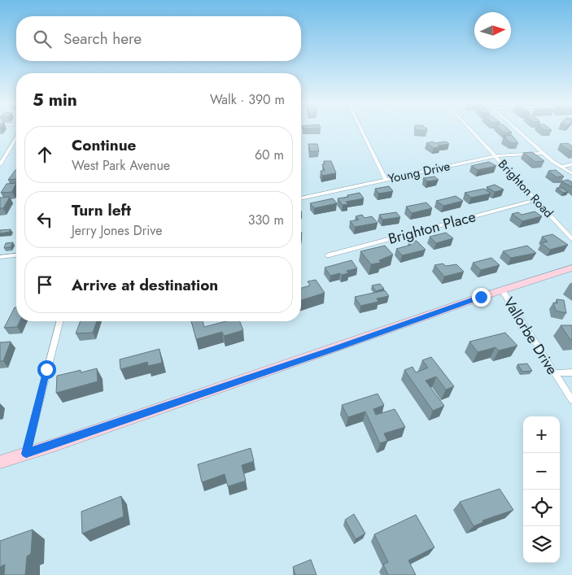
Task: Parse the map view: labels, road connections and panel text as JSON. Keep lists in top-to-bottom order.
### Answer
{
  "streets": {
    "street": [
      "Young Drive",
      "Brighton Road",
      "Brighton Place",
      "Vallorbe Drive"
    ]
  },
  "crossings": [
    ["Young Drive", "Brighton Road"],
    ["Brighton Road", "Brighton Place"]
  ],
  "north": "right",
  "page": {
    "search": "Search here",
    "heading": ["5 min", "Walk · 390 m"],
    "list": [
      ["Continue", "West Park Avenue", "60 m"],
      ["Turn left", "Jerry Jones Drive", "330 m"],
      "Arrive at destination"
    ],
    "map_buttons": ["+", "−"]
  }
}
